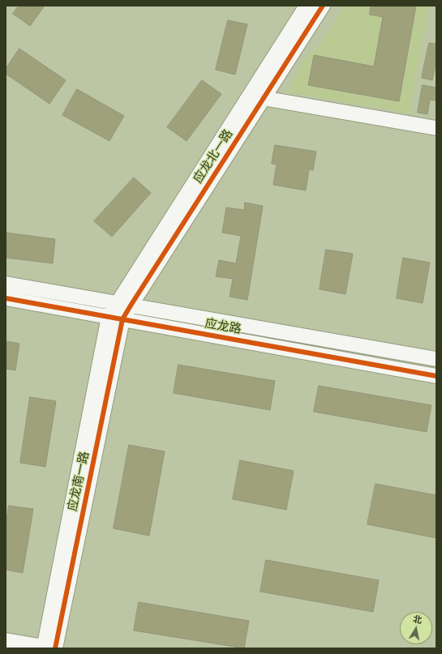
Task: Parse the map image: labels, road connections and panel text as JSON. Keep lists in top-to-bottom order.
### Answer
{
  "streets": {
    "street": ["应龙北一路", "应龙路", "应龙南一路"]
  },
  "crossings": [
    ["应龙北一路", "应龙路"],
    ["应龙北一路", "应龙南一路"],
    ["应龙路", "应龙南一路"]
  ],
  "north": "top"
}
